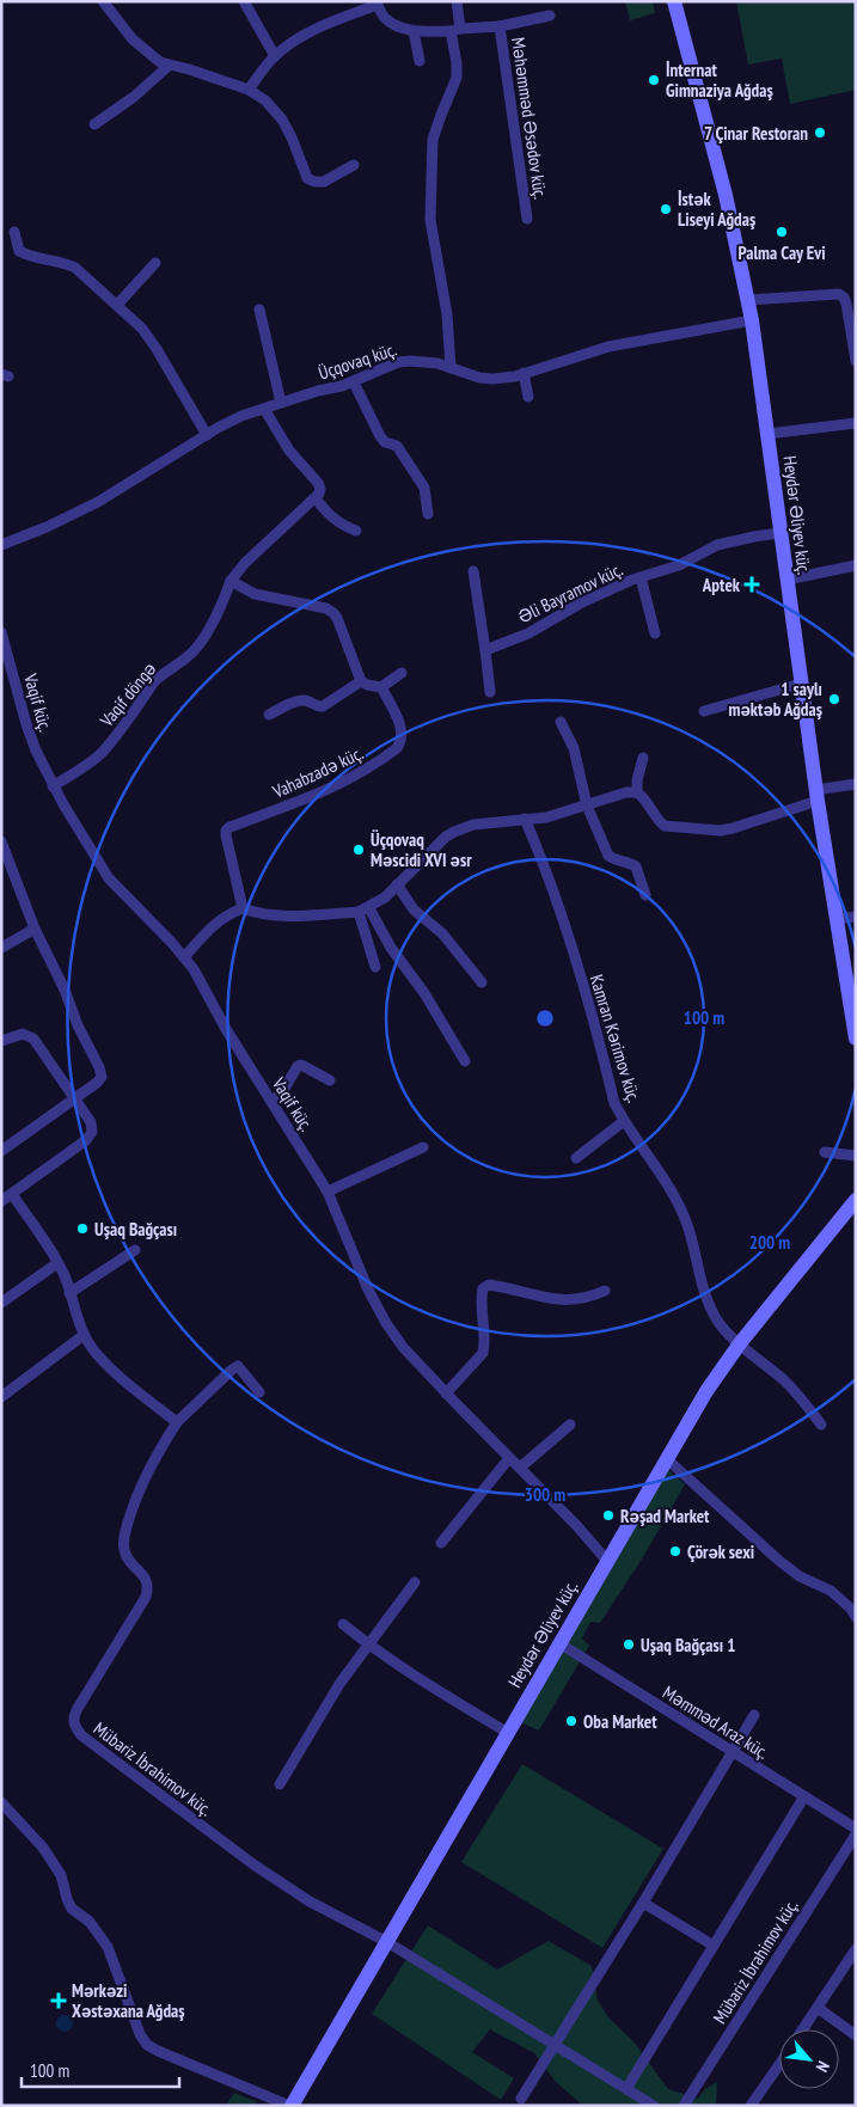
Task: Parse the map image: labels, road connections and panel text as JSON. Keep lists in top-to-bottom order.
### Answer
{
  "streets": {
    "main road": ["Heydər Əliyev küç."],
    "street": [
      "Məhəmməd Əsədov küç.",
      "Üçqovaq küç.",
      "Əli Bayramov küç.",
      "Vaqif döngə",
      "Vaqif küç.",
      "Vahabzadə küç.",
      "Kamran Kərimov küç.",
      "Məmməd Araz küç.",
      "Mübariz İbrahimov küç."
    ]
  },
  "crossings": [
    ["Üçqovaq küç.", "Heydər Əliyev küç."],
    ["Heydər Əliyev küç.", "Əli Bayramov küç."],
    ["Heydər Əliyev küç.", "Vaqif küç."],
    ["Heydər Əliyev küç.", "Kamran Kərimov küç."],
    ["Heydər Əliyev küç.", "Məmməd Araz küç."],
    ["Heydər Əliyev küç.", "Mübariz İbrahimov küç."],
    ["Vaqif döngə", "Vaqif küç."]
  ],
  "places": {
    "other": [
      "İnternat Gimnaziya Ağdaş",
      "7 Çinar Restoran",
      "İstək Liseyi Ağdaş",
      "Palma Cay Evi",
      "1 saylı məktəb Ağdaş",
      "Üçqovaq Məscidi XVI əsr",
      "Uşaq Bağçası",
      "Rəşad Market",
      "Çörək sexi",
      "Uşaq Bağçası 1",
      "Oba Market"
    ],
    "health": ["Aptek", "Mərkəzi Xəstəxana Ağdaş"]
  },
  "scale_bar": "100 m",
  "north": "bottom right",
  "rings": ["100 m", "200 m", "300 m"]
}
